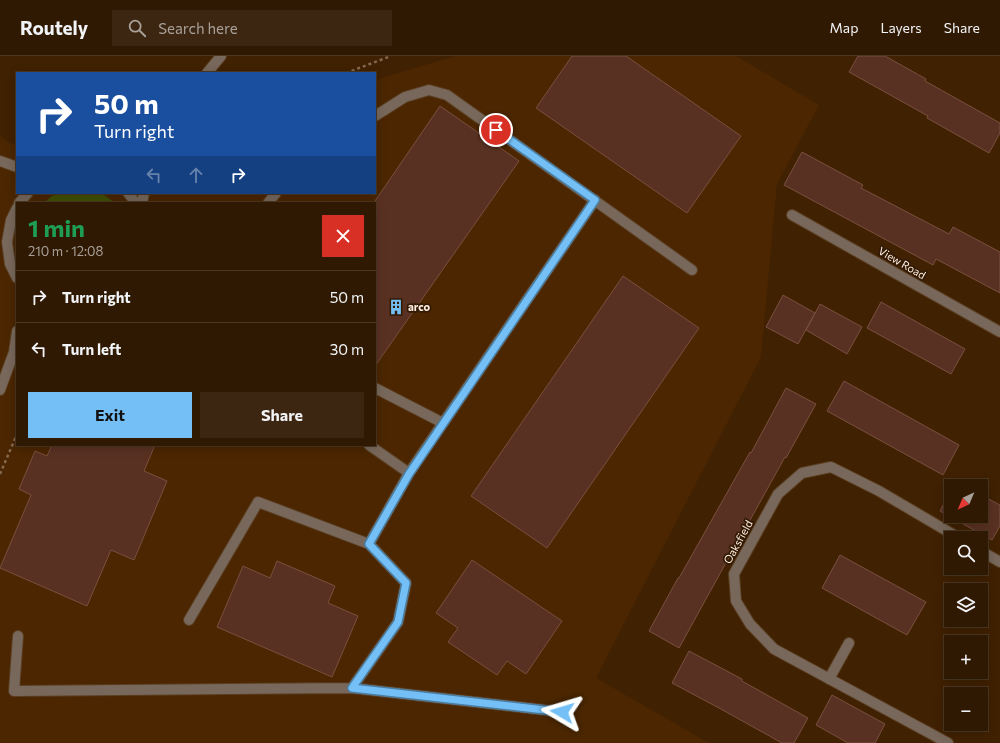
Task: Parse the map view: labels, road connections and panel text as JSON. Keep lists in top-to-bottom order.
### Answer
{
  "streets": {
    "street": ["View Road", "Oaksfield"]
  },
  "places": {
    "building": ["arco"]
  },
  "north": "bottom left",
  "page": {
    "header": "Routely",
    "search": "Search here",
    "nav": ["Map", "Layers", "Share"],
    "turn": ["50 m", "Turn right"],
    "heading": ["1 min", "210 m · 12:08"],
    "list": [
      {
        "name": "Turn right",
        "value": "50 m"
      },
      {
        "name": "Turn left",
        "value": "30 m"
      }
    ],
    "buttons": ["Exit", "Share"],
    "map_buttons": ["+", "−"]
  }
}
